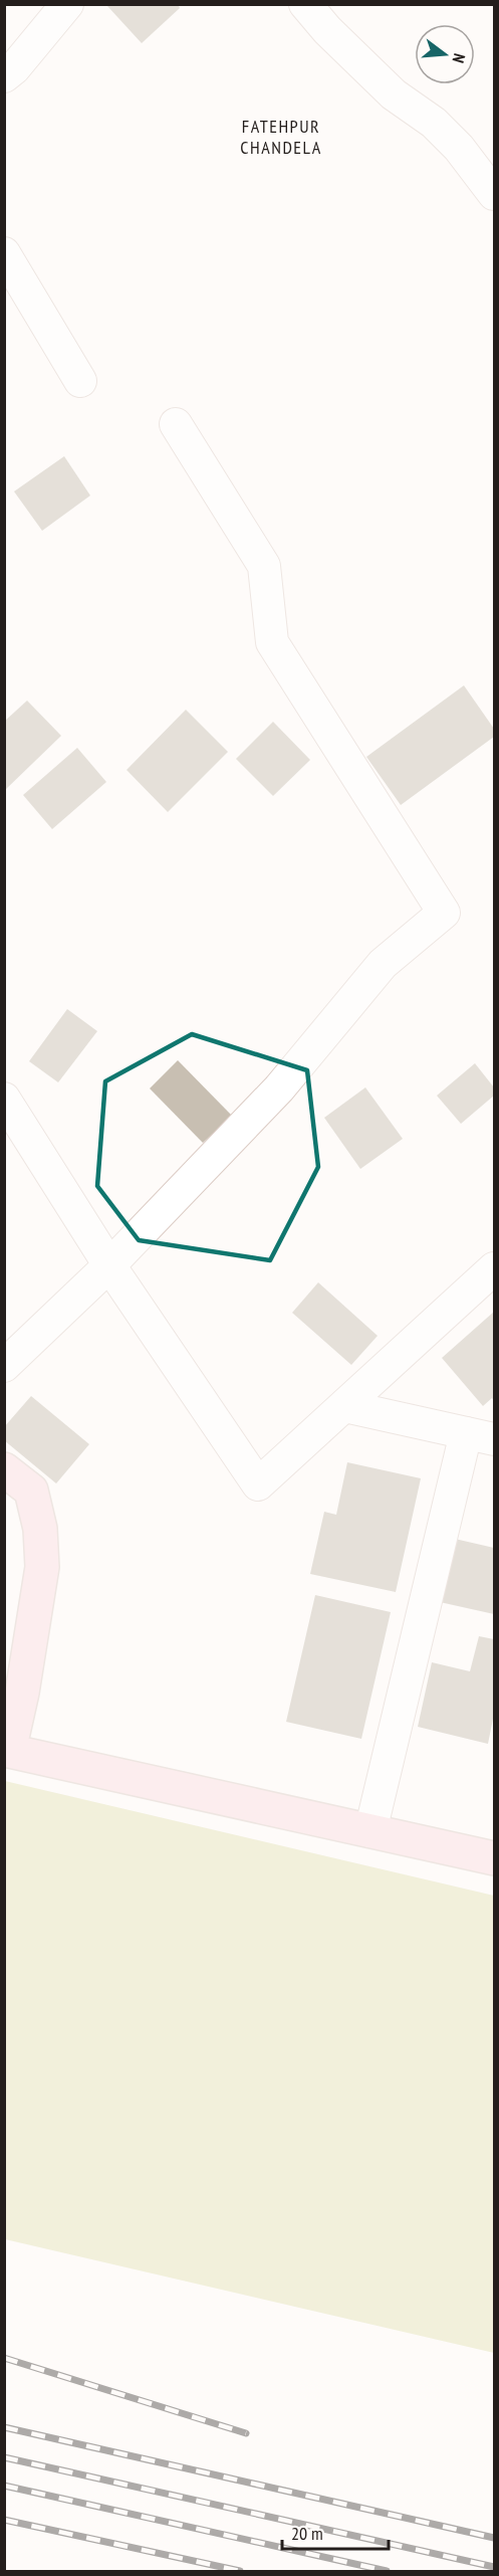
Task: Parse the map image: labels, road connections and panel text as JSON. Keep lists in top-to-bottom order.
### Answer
{
  "districts": ["FATEHPUR CHANDELA"],
  "scale_bar": "20 m",
  "north": "right"
}
